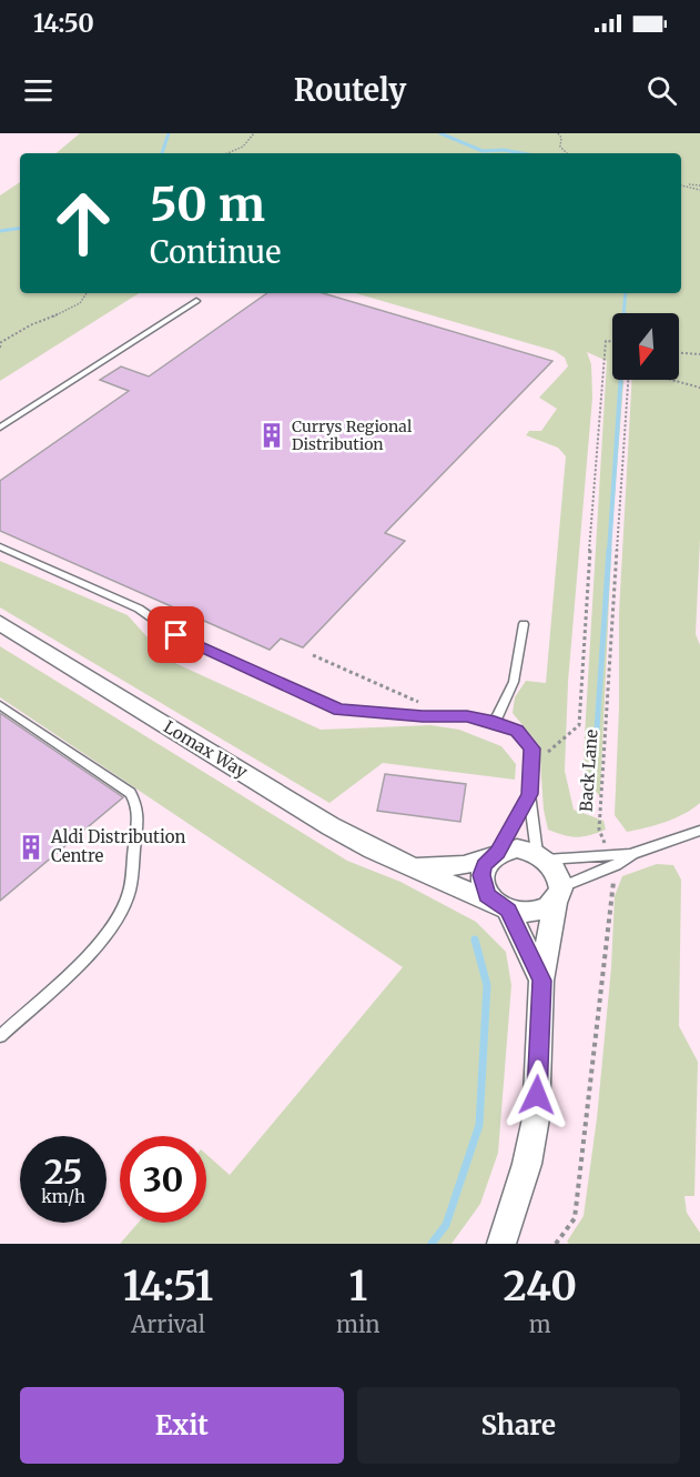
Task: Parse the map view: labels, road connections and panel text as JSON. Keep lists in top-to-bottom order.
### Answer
{
  "streets": {
    "street": ["Lomax Way"],
    "path": ["Back Lane"]
  },
  "places": {
    "building": ["Currys Regional Distribution", "Aldi Distribution Centre"]
  },
  "north": "bottom",
  "page": {
    "status": "14:50",
    "header": "Routely",
    "turn": ["50 m", "Continue"],
    "speed": "25 km/h",
    "limit": "30",
    "eta": [
      "14:51",
      "Arrival",
      "1",
      "min",
      "240",
      "m"
    ],
    "buttons": ["Exit", "Share"]
  }
}
